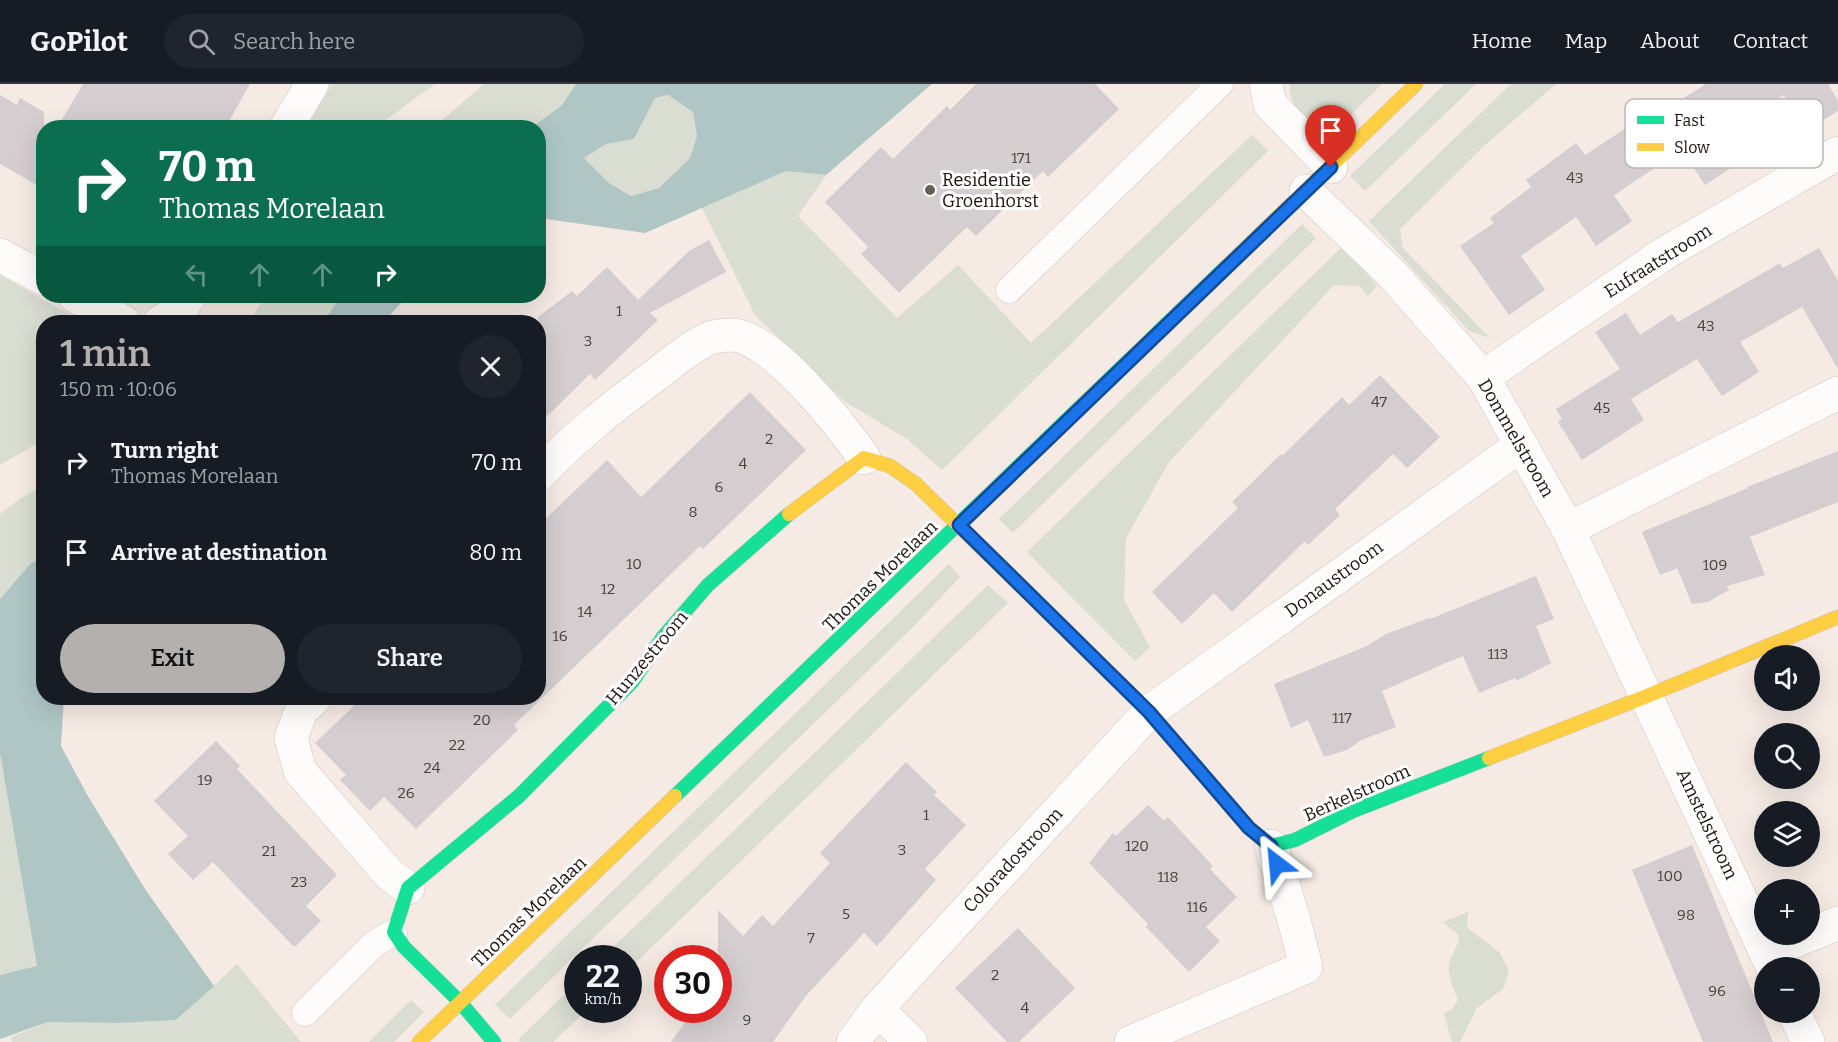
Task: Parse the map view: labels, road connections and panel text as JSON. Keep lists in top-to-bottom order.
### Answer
{
  "streets": {
    "street": [
      "Eufraatstroom",
      "Dommelstroom",
      "Thomas Morelaan",
      "Donaustroom",
      "Hunzestroom",
      "Berkelstroom",
      "Amstelstroom",
      "Coloradostroom"
    ]
  },
  "crossings": [
    ["Eufraatstroom", "Dommelstroom"],
    ["Dommelstroom", "Thomas Morelaan"],
    ["Dommelstroom", "Donaustroom"],
    ["Dommelstroom", "Berkelstroom"],
    ["Dommelstroom", "Amstelstroom"],
    ["Donaustroom", "Coloradostroom"],
    ["Berkelstroom", "Amstelstroom"]
  ],
  "places": ["Residentie Groenhorst"],
  "house_numbers": [
    "171",
    "43",
    "1",
    "43",
    "3",
    "47",
    "45",
    "2",
    "4",
    "6",
    "8",
    "10",
    "109",
    "12",
    "14",
    "16",
    "113",
    "117",
    "20",
    "22",
    "24",
    "19",
    "26",
    "1",
    "120",
    "3",
    "21",
    "100",
    "118",
    "23",
    "116",
    "5",
    "98",
    "7",
    "2",
    "96",
    "4",
    "9"
  ],
  "legend": ["Fast", "Slow"],
  "page": {
    "header": "GoPilot",
    "search": "Search here",
    "nav": [
      "Home",
      "Map",
      "About",
      "Contact"
    ],
    "turn": ["70 m", "Thomas Morelaan"],
    "heading": ["1 min", "150 m · 10:06"],
    "list": [
      {
        "name": "Turn right",
        "note": "Thomas Morelaan",
        "value": "70 m"
      },
      {
        "name": "Arrive at destination",
        "value": "80 m"
      }
    ],
    "buttons": ["Exit", "Share"],
    "map_buttons": ["+", "−"],
    "speed": "22 km/h",
    "limit": "30"
  }
}
